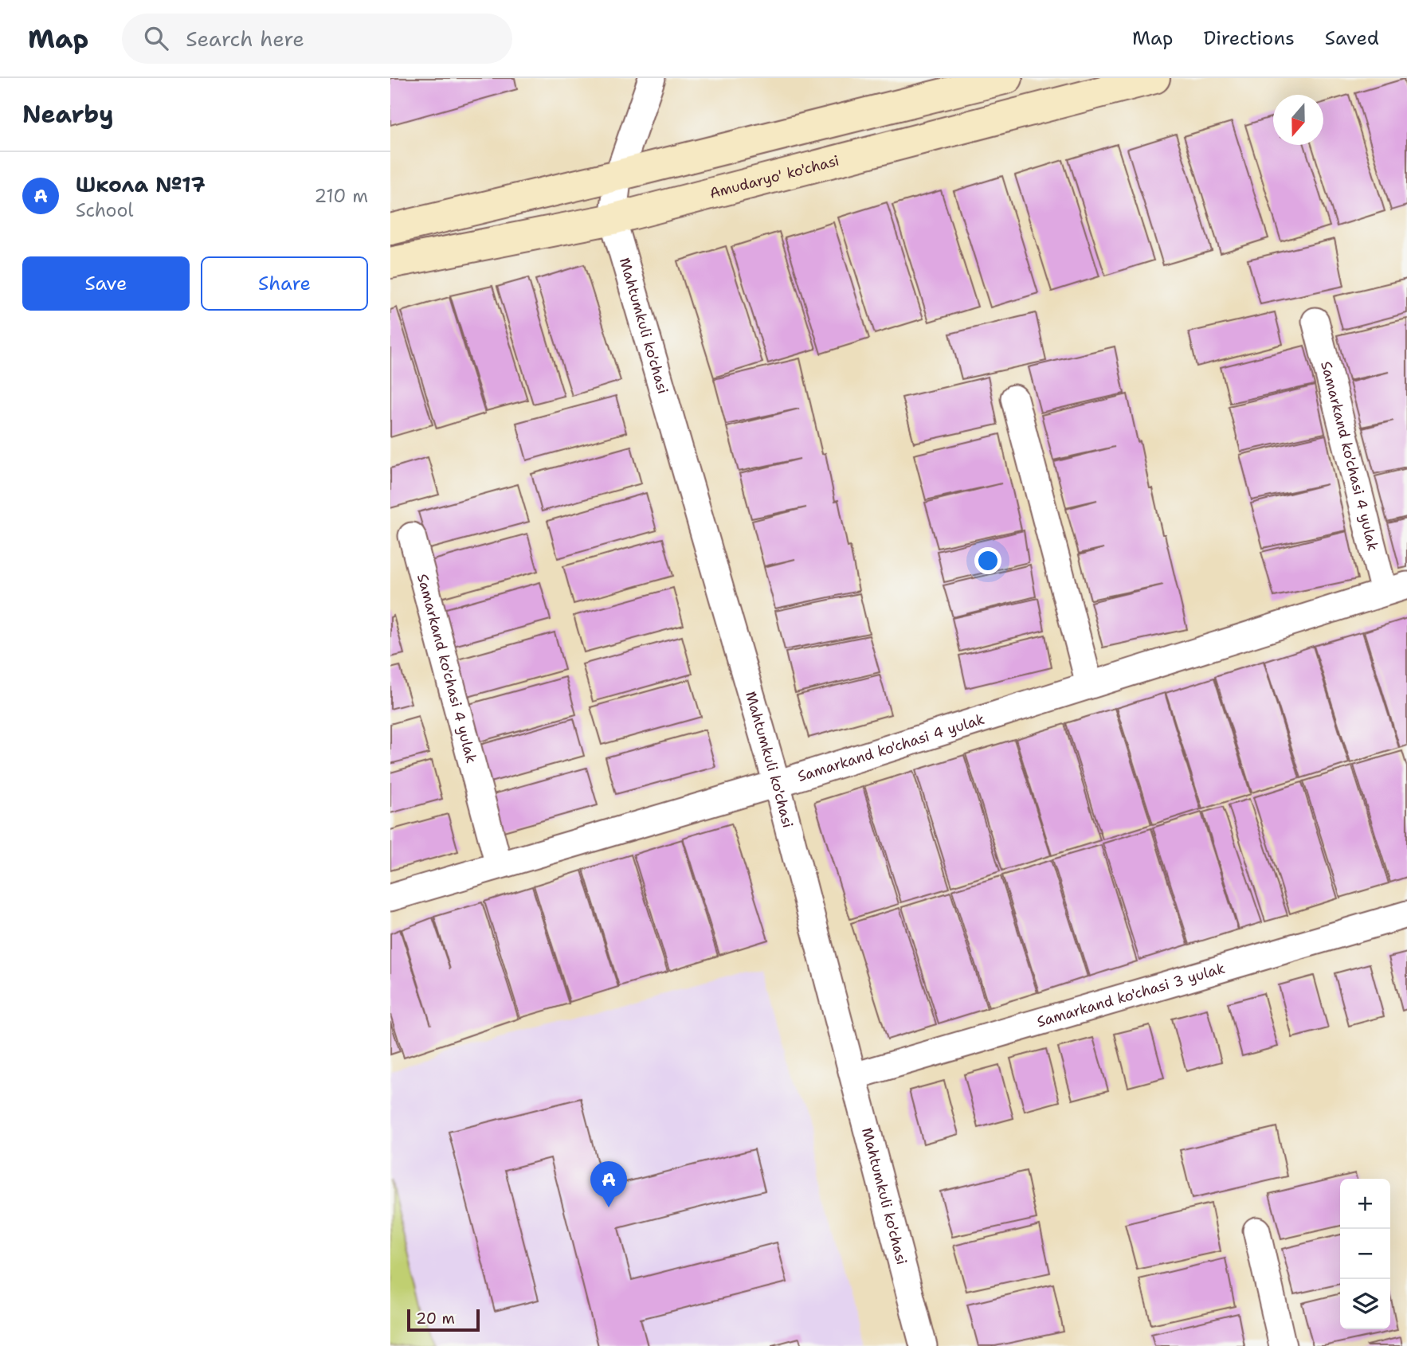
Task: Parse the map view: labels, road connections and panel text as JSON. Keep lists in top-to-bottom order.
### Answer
{
  "streets": {
    "street": [
      "Amudaryo' ko'chasi",
      "Mahtumkuli ko'chasi",
      "Samarkand ko'chasi 4 yulak",
      "Samarkand ko'chasi 3 yulak"
    ]
  },
  "crossings": [
    ["Amudaryo' ko'chasi", "Mahtumkuli ko'chasi"],
    ["Mahtumkuli ko'chasi", "Samarkand ko'chasi 4 yulak"],
    ["Mahtumkuli ko'chasi", "Samarkand ko'chasi 3 yulak"]
  ],
  "scale_bar": "20 m",
  "north": "bottom",
  "page": {
    "header": "Map",
    "search": "Search here",
    "nav": ["Map", "Directions", "Saved"],
    "heading": "Nearby",
    "list": [
      {
        "mark": "A",
        "name": "Школа №17",
        "note": "School",
        "value": "210 m"
      }
    ],
    "buttons": ["Save", "Share"],
    "pins": "A",
    "map_buttons": ["+", "−"],
    "scale": "20 m"
  }
}
